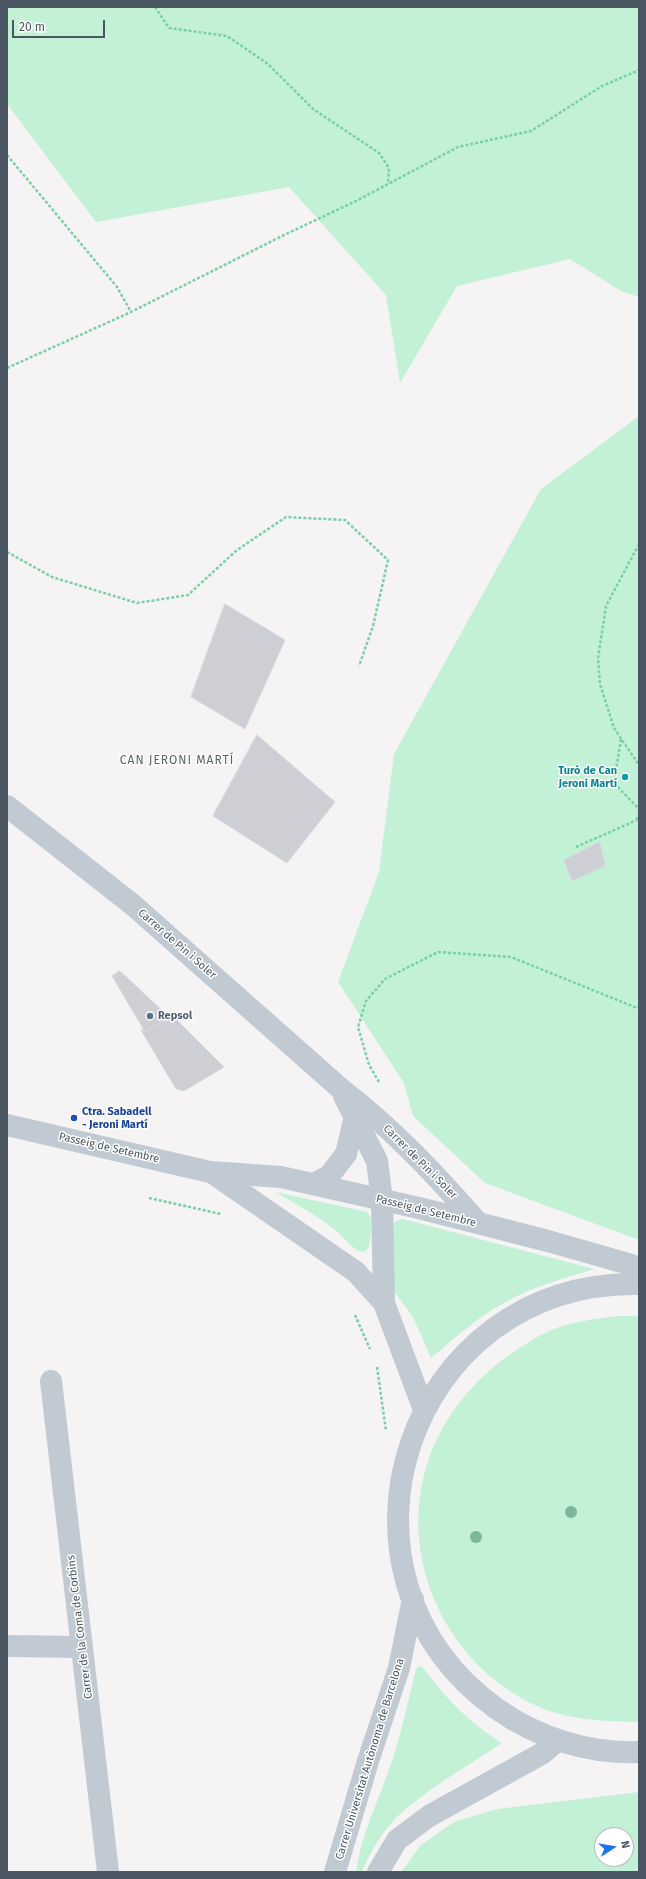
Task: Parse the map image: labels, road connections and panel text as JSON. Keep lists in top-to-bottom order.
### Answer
{
  "streets": {
    "street": [
      "Carrer de Pin i Soler",
      "Passeig de Setembre",
      "Carrer de la Coma de Corbins",
      "Carrer Universitat Autònoma de Barcelona"
    ]
  },
  "crossings": [
    ["Carrer de Pin i Soler", "Passeig de Setembre"]
  ],
  "districts": ["CAN JERONI MARTÍ"],
  "places": ["Turó de Can Jeroni Martí", "Repsol", "Ctra. Sabadell - Jeroni Martí"],
  "scale_bar": "20 m",
  "north": "right"
}
